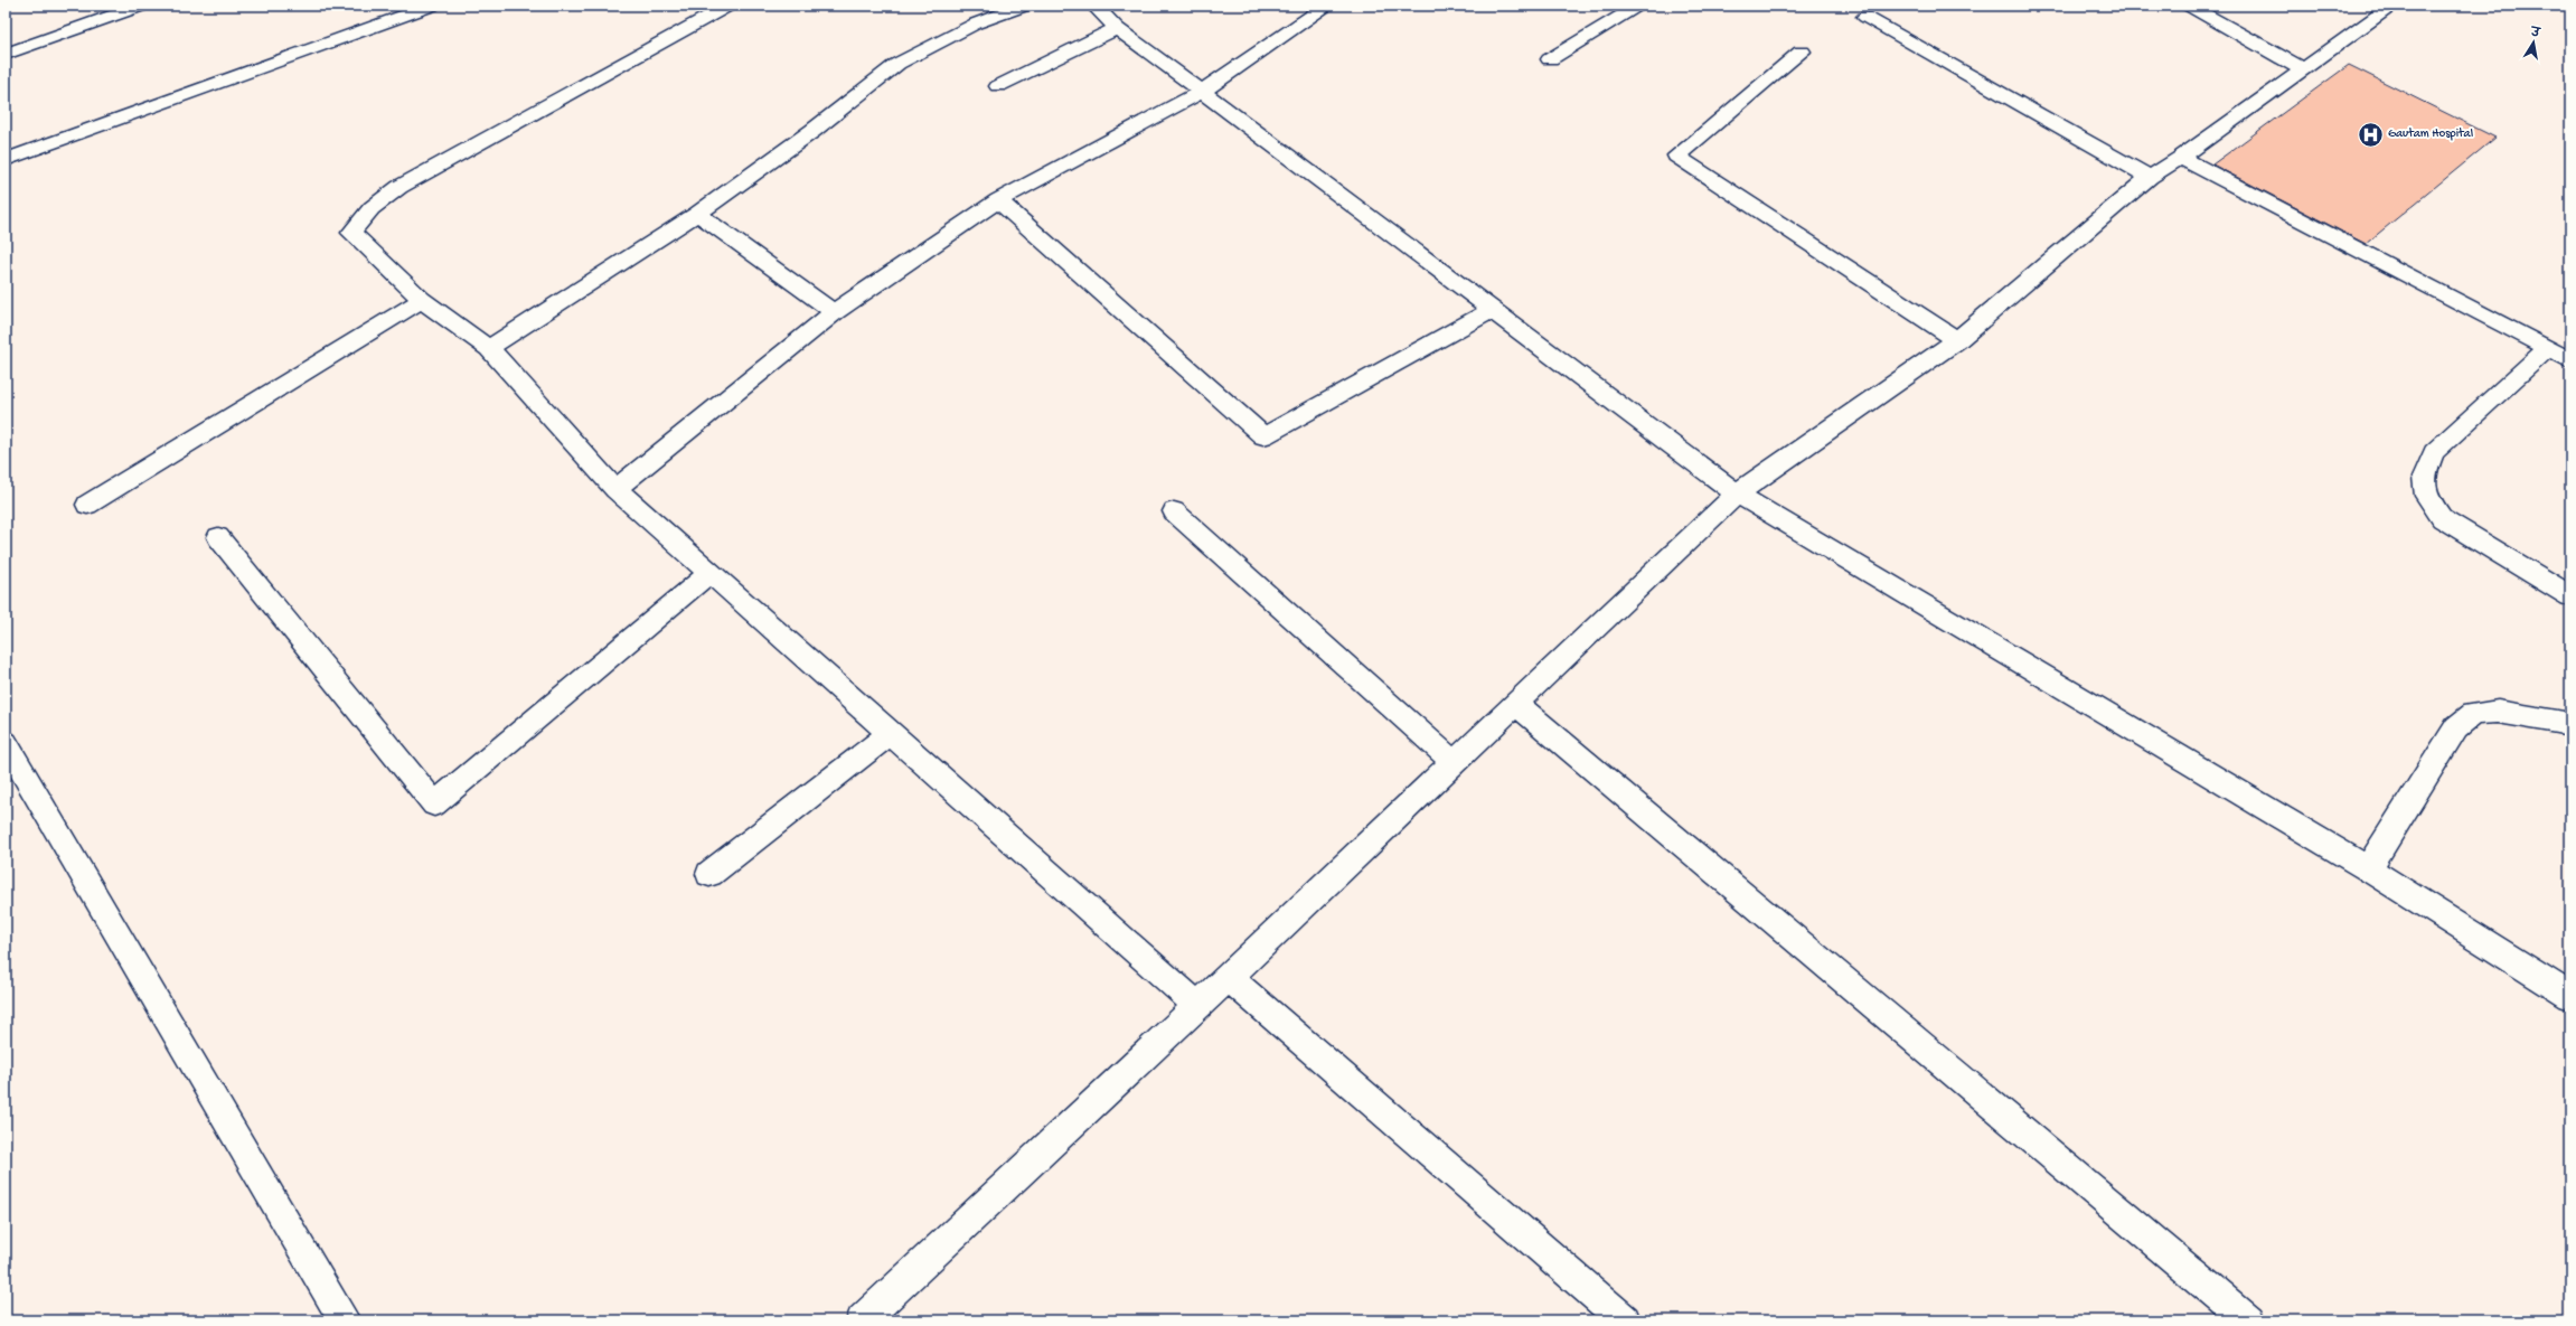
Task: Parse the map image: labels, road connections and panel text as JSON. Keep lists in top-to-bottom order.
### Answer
{
  "places": {
    "hospital": ["Gautam Hospital"]
  },
  "north": "top"
}
